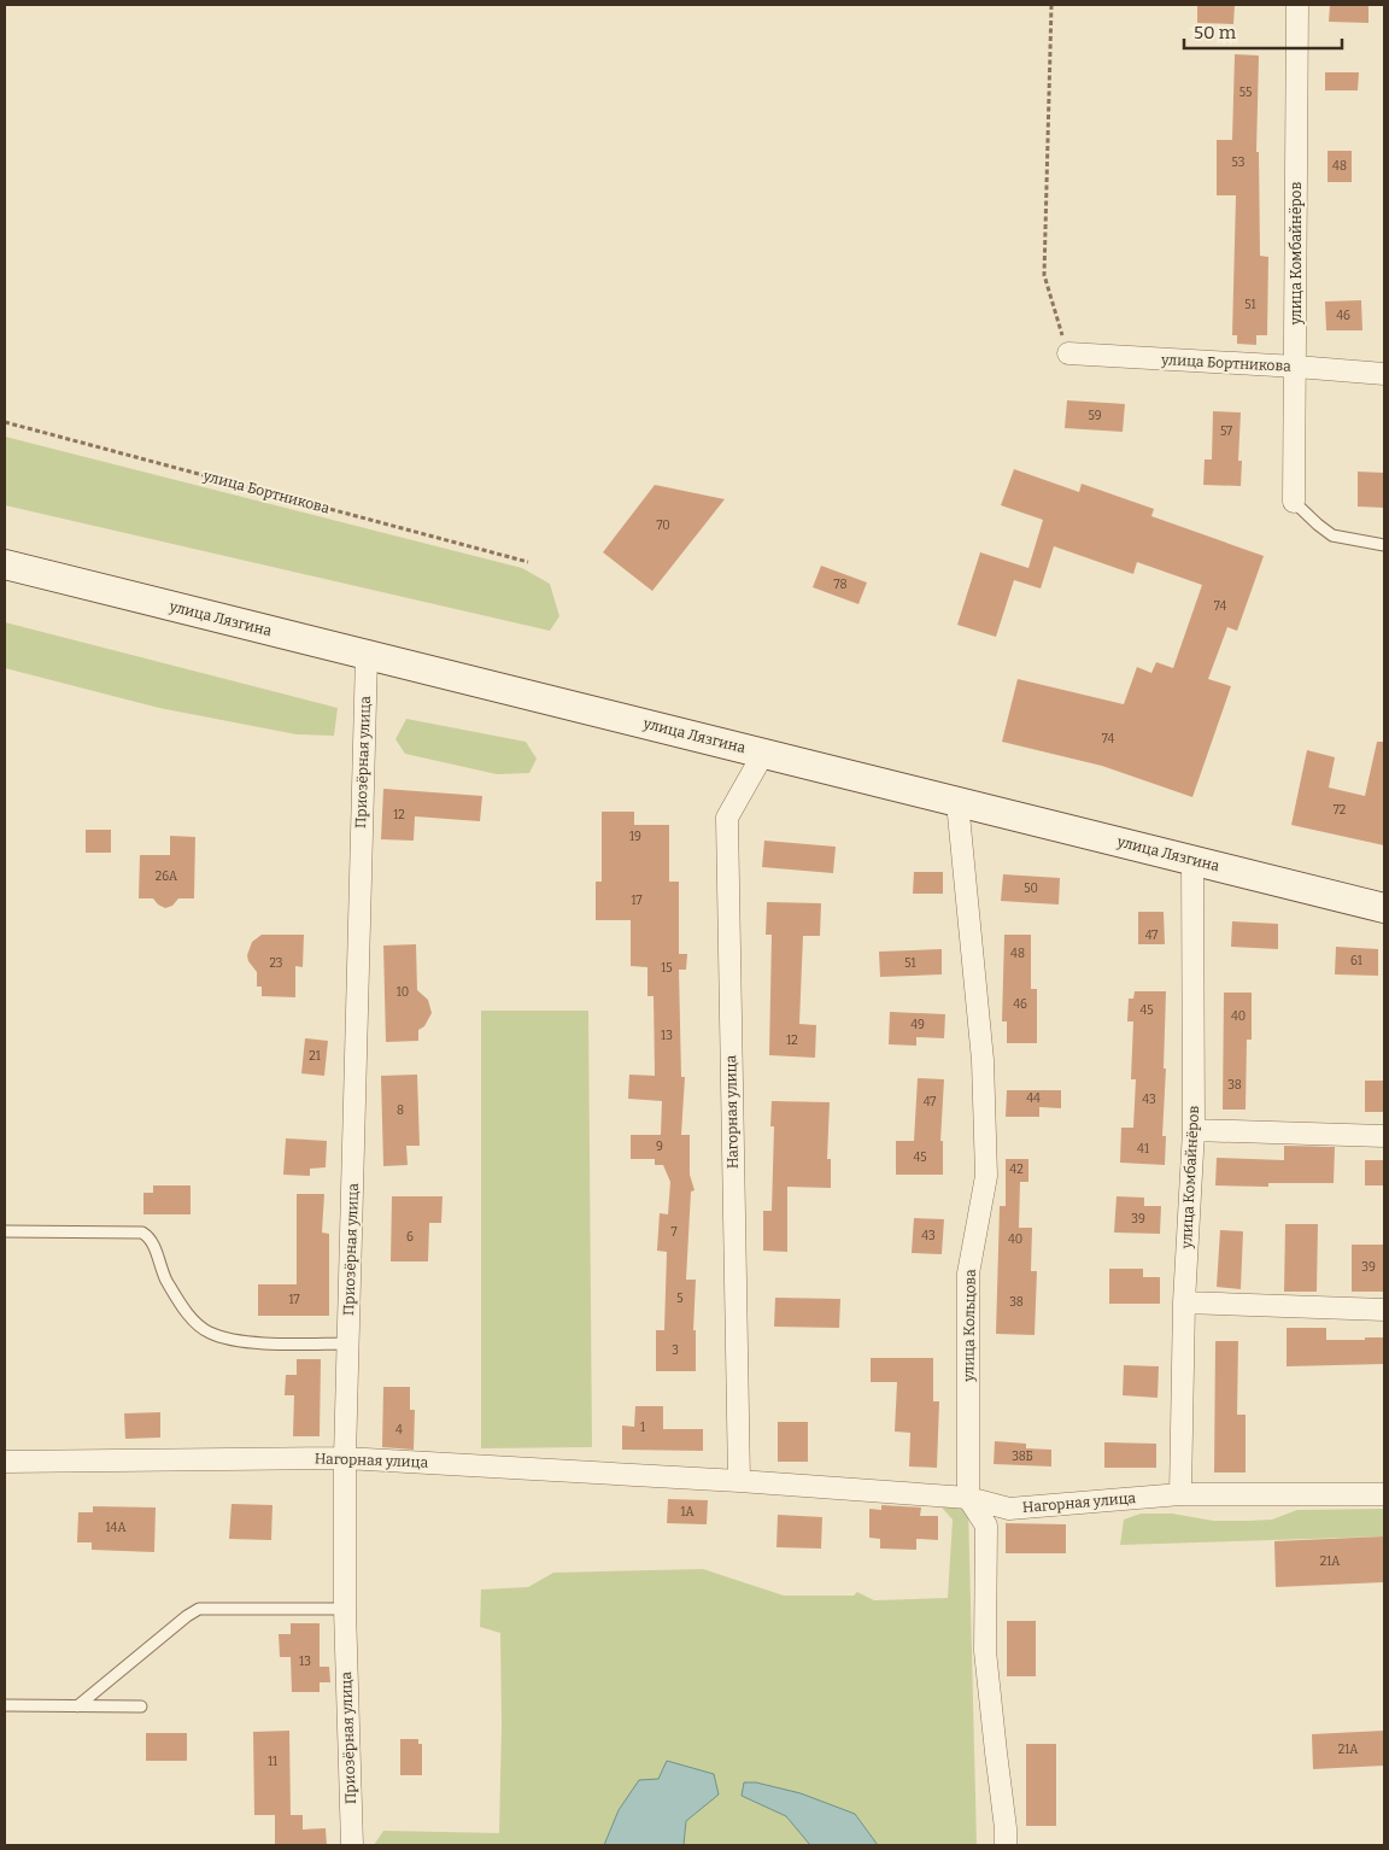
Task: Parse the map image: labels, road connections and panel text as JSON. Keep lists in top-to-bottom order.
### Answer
{
  "streets": {
    "main road": ["улица Лязгина"],
    "street": [
      "улица Комбайнёров",
      "улица Бортникова",
      "Приозёрная улица",
      "Нагорная улица",
      "улица Кольцова"
    ]
  },
  "crossings": [
    ["улица Комбайнёров", "улица Бортникова"],
    ["улица Комбайнёров", "улица Лязгина"],
    ["улица Комбайнёров", "Нагорная улица"],
    ["улица Лязгина", "Приозёрная улица"],
    ["улица Лязгина", "Нагорная улица"],
    ["улица Лязгина", "улица Кольцова"],
    ["Приозёрная улица", "Нагорная улица"],
    ["Нагорная улица", "улица Кольцова"]
  ],
  "house_numbers": [
    "55",
    "53",
    "48",
    "51",
    "46",
    "59",
    "57",
    "70",
    "78",
    "74",
    "74",
    "72",
    "12",
    "19",
    "26А",
    "50",
    "17",
    "47",
    "48",
    "61",
    "23",
    "51",
    "15",
    "10",
    "46",
    "45",
    "40",
    "49",
    "13",
    "12",
    "21",
    "38",
    "44",
    "43",
    "47",
    "8",
    "9",
    "41",
    "45",
    "42",
    "39",
    "7",
    "43",
    "6",
    "40",
    "39",
    "5",
    "17",
    "38",
    "3",
    "1",
    "4",
    "38Б",
    "1А",
    "14А",
    "21А",
    "13",
    "21А",
    "11"
  ],
  "scale_bar": "50 m"
}
